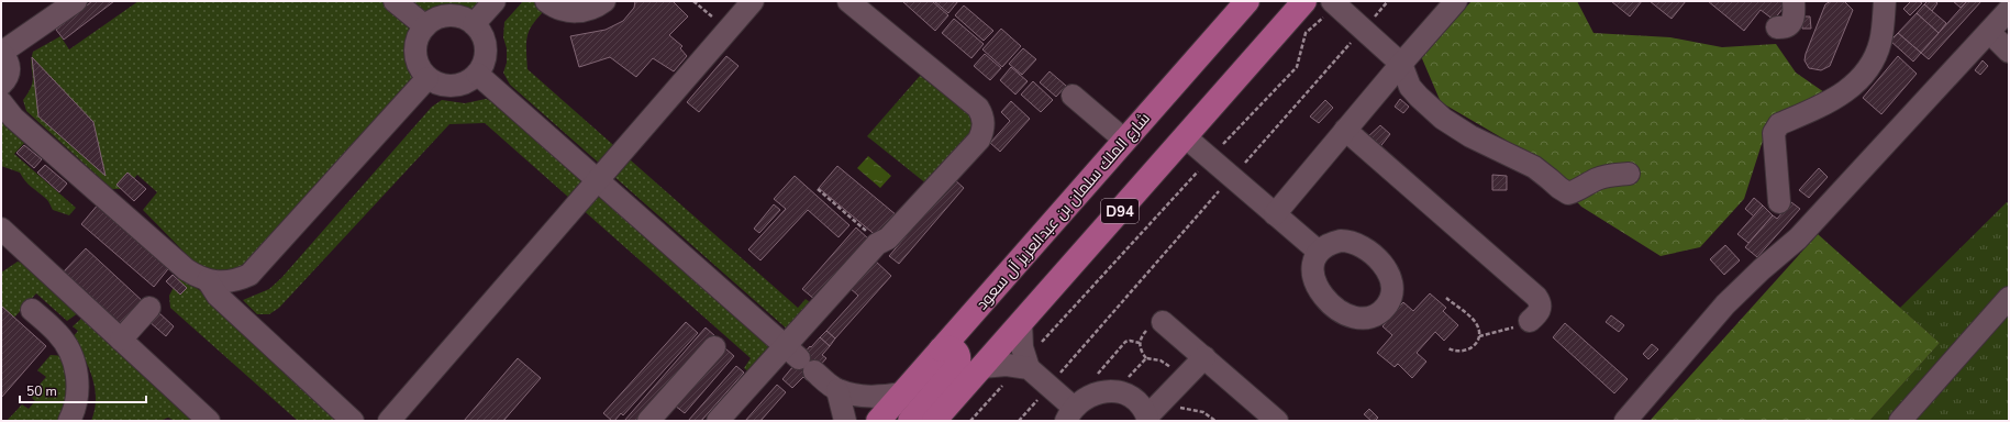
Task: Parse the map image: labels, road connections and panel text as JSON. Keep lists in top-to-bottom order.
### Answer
{
  "streets": {
    "main road": ["شارع الملك سلمان بن عبدالعزيز آل سعود", "D94"]
  },
  "scale_bar": "50 m"
}
